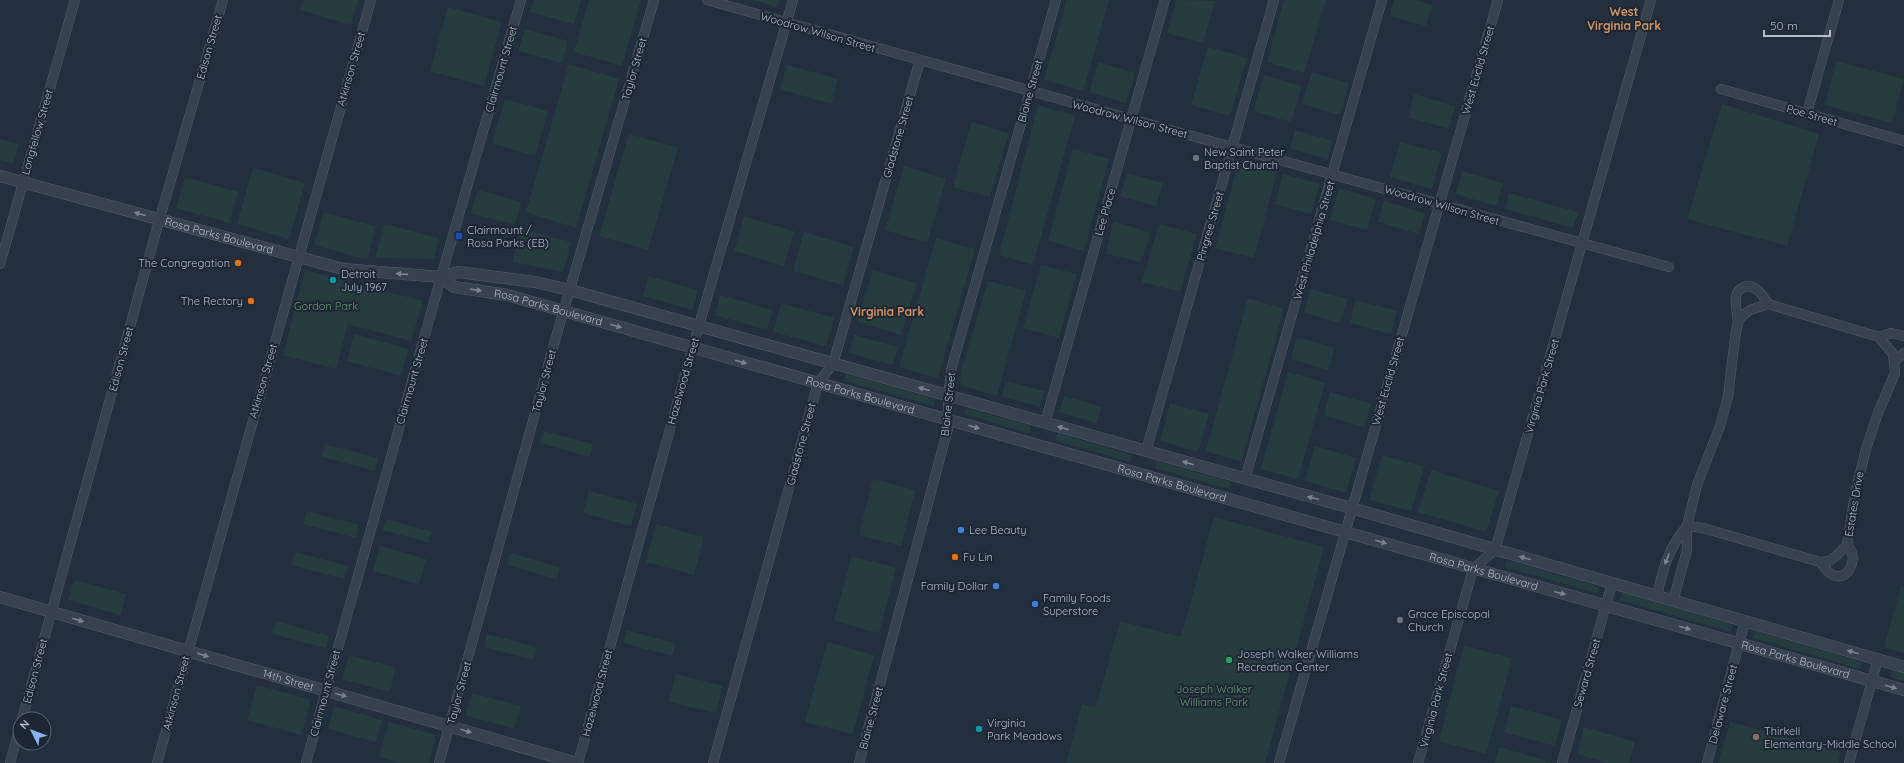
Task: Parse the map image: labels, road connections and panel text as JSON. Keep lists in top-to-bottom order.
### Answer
{
  "streets": {
    "street": [
      "Woodrow Wilson Street",
      "Edison Street",
      "Atkinson Street",
      "Clairmount Street",
      "Taylor Street",
      "West Euclid Street",
      "Blaine Street",
      "Poe Street",
      "Longfellow Street",
      "Gladstone Street",
      "Lee Place",
      "Pingree Street",
      "Rosa Parks Boulevard",
      "West Philadelphia Street",
      "Hazelwood Street",
      "Virginia Park Street",
      "Estates Drive",
      "Seward Street",
      "14th Street",
      "Delaware Street"
    ]
  },
  "crossings": [
    ["Woodrow Wilson Street", "West Euclid Street"],
    ["Woodrow Wilson Street", "Blaine Street"],
    ["Woodrow Wilson Street", "Gladstone Street"],
    ["Woodrow Wilson Street", "Lee Place"],
    ["Woodrow Wilson Street", "Pingree Street"],
    ["Woodrow Wilson Street", "West Philadelphia Street"],
    ["Woodrow Wilson Street", "Hazelwood Street"],
    ["Woodrow Wilson Street", "Virginia Park Street"],
    ["Edison Street", "Rosa Parks Boulevard"],
    ["Edison Street", "14th Street"],
    ["Atkinson Street", "Rosa Parks Boulevard"],
    ["Atkinson Street", "14th Street"],
    ["Clairmount Street", "Rosa Parks Boulevard"],
    ["Clairmount Street", "14th Street"],
    ["Taylor Street", "Rosa Parks Boulevard"],
    ["Taylor Street", "14th Street"],
    ["West Euclid Street", "Rosa Parks Boulevard"],
    ["Blaine Street", "Rosa Parks Boulevard"],
    ["Longfellow Street", "Rosa Parks Boulevard"],
    ["Gladstone Street", "Rosa Parks Boulevard"],
    ["Lee Place", "Rosa Parks Boulevard"],
    ["Pingree Street", "Rosa Parks Boulevard"],
    ["Rosa Parks Boulevard", "West Philadelphia Street"],
    ["Rosa Parks Boulevard", "Hazelwood Street"],
    ["Rosa Parks Boulevard", "Virginia Park Street"],
    ["Rosa Parks Boulevard", "Seward Street"],
    ["Rosa Parks Boulevard", "Delaware Street"],
    ["Hazelwood Street", "14th Street"]
  ],
  "one_way": ["14th Street"],
  "districts": ["West Virginia Park", "Virginia Park"],
  "parks": ["Gordon Park", "Joseph Walker Williams Park"],
  "places": {
    "other": [
      "New Saint Peter Baptist Church",
      "The Congregation",
      "Detroit July 1967",
      "The Rectory",
      "Lee Beauty",
      "Fu Lin",
      "Family Dollar",
      "Family Foods Superstore",
      "Grace Episcopal Church",
      "Joseph Walker Williams Recreation Center",
      "Virginia Park Meadows",
      "Thirkell Elementary-Middle School"
    ],
    "transit": ["Clairmount / Rosa Parks (EB)"]
  },
  "scale_bar": "50 m",
  "north": "top left"
}
